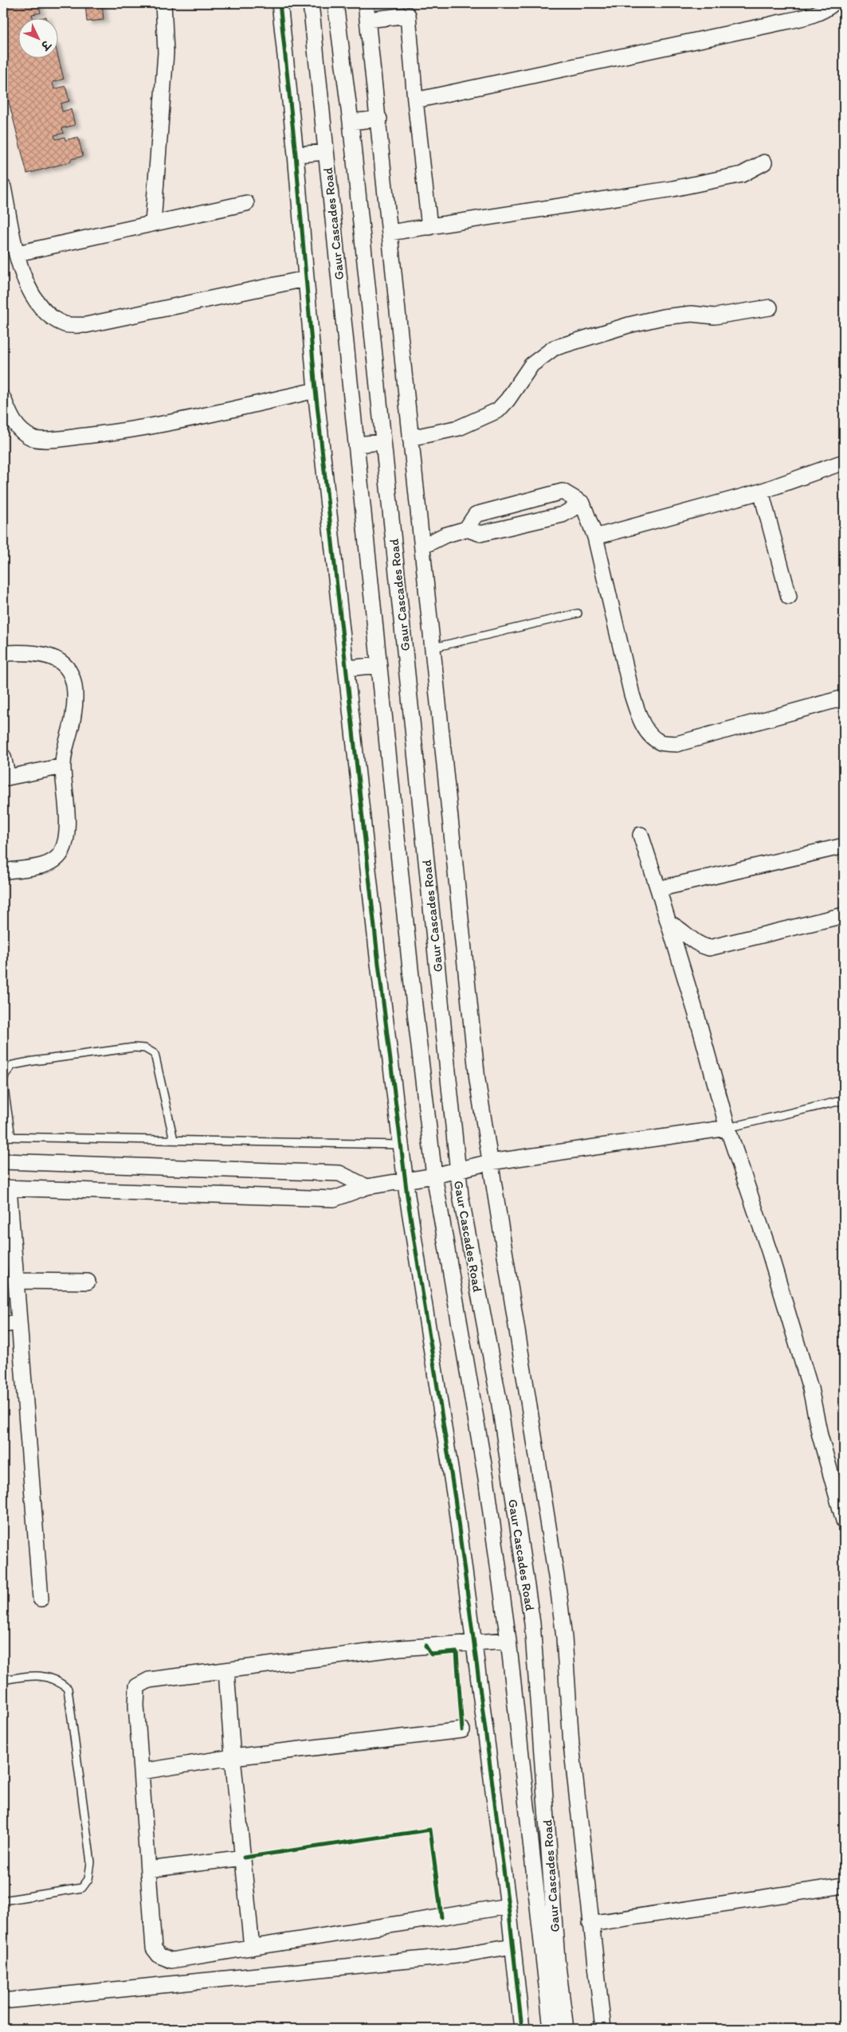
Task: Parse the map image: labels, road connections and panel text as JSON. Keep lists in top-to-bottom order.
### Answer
{
  "streets": {
    "street": ["Gaur Cascades Road"]
  },
  "north": "bottom right"
}
